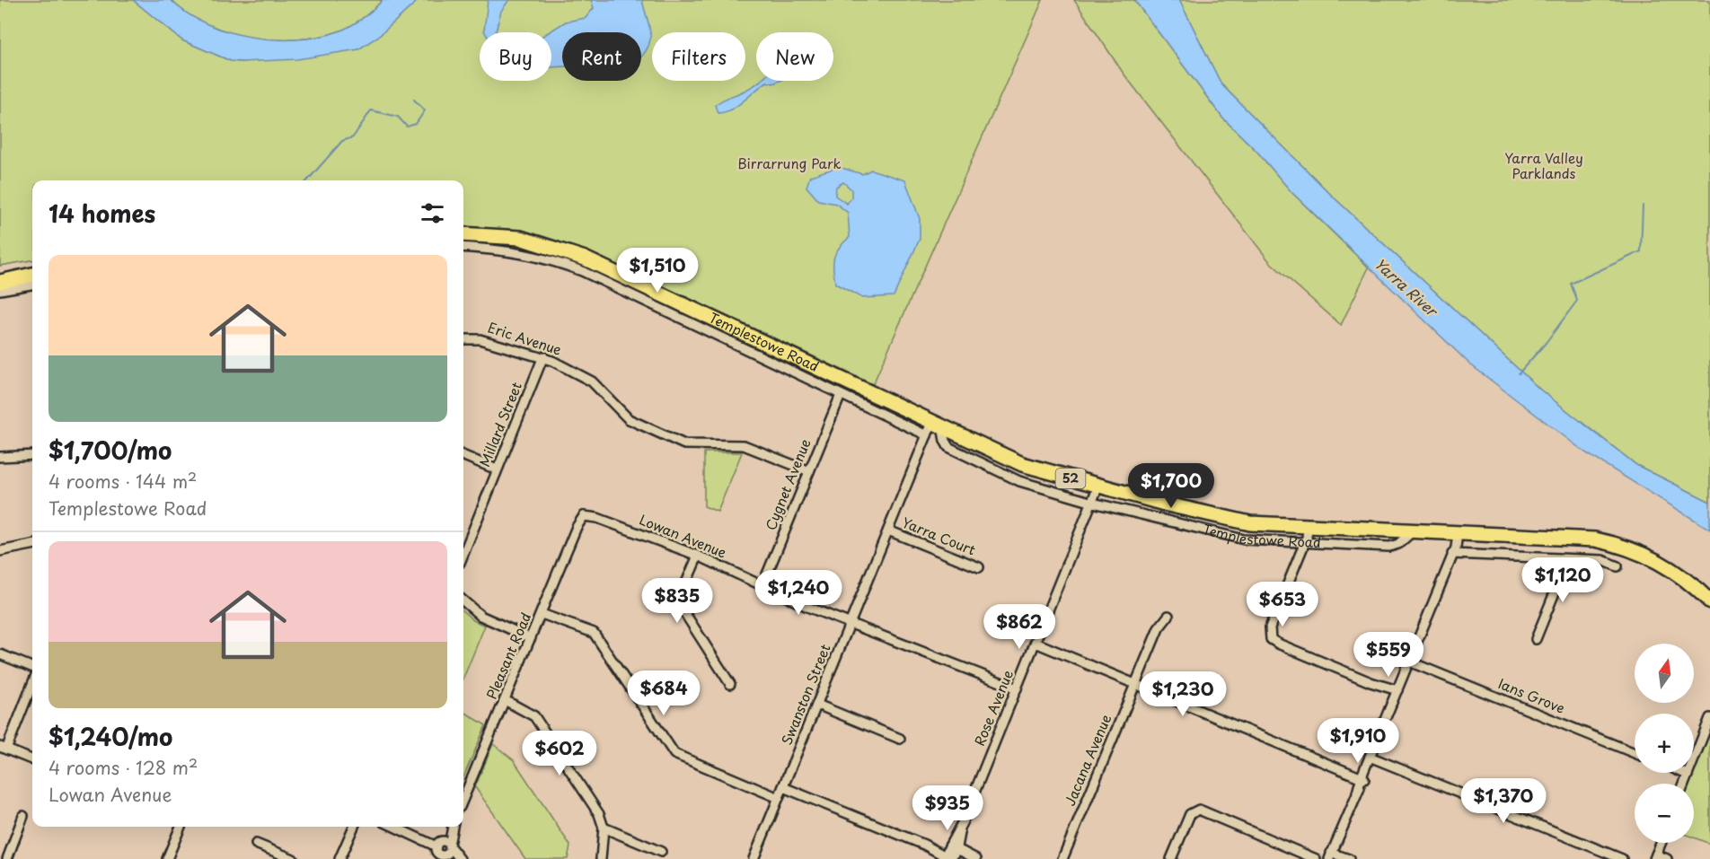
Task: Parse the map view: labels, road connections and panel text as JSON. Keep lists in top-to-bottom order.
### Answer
{
  "streets": {
    "main road": ["Templestowe Road", "52"],
    "street": [
      "Eric Avenue",
      "Millard Street",
      "Cygnet Avenue",
      "Lowan Avenue",
      "Yarra Court",
      "Pleasant Road",
      "Swanston Street",
      "Ians Grove",
      "Rose Avenue",
      "Jacana Avenue"
    ]
  },
  "crossings": [
    ["Eric Avenue", "Millard Street"],
    ["Eric Avenue", "Cygnet Avenue"],
    ["Templestowe Road", "Cygnet Avenue"],
    ["Templestowe Road", "Swanston Street"],
    ["Templestowe Road", "Rose Avenue"],
    ["Cygnet Avenue", "Lowan Avenue"],
    ["Lowan Avenue", "Pleasant Road"],
    ["Lowan Avenue", "Swanston Street"],
    ["Lowan Avenue", "Rose Avenue"],
    ["Yarra Court", "Swanston Street"]
  ],
  "water": ["Yarra River"],
  "parks": ["Yarra Valley Parklands", "Birrarrung Park"],
  "north": "top",
  "page": {
    "chip": [
      "Buy",
      "Rent",
      "Filters",
      "New"
    ],
    "heading": "14 homes",
    "list": [
      {
        "name": "$1,700/mo",
        "note": "4 rooms · 144 m² · Templestowe Road"
      },
      {
        "name": "$1,240/mo",
        "note": "4 rooms · 128 m² · Lowan Avenue"
      }
    ],
    "price": [
      "$1,510",
      "$1,700",
      "$1,120",
      "$1,240",
      "$835",
      "$653",
      "$862",
      "$559",
      "$684",
      "$1,230",
      "$1,910",
      "$602",
      "$1,370",
      "$935"
    ],
    "map_buttons": ["+", "−"]
  }
}
